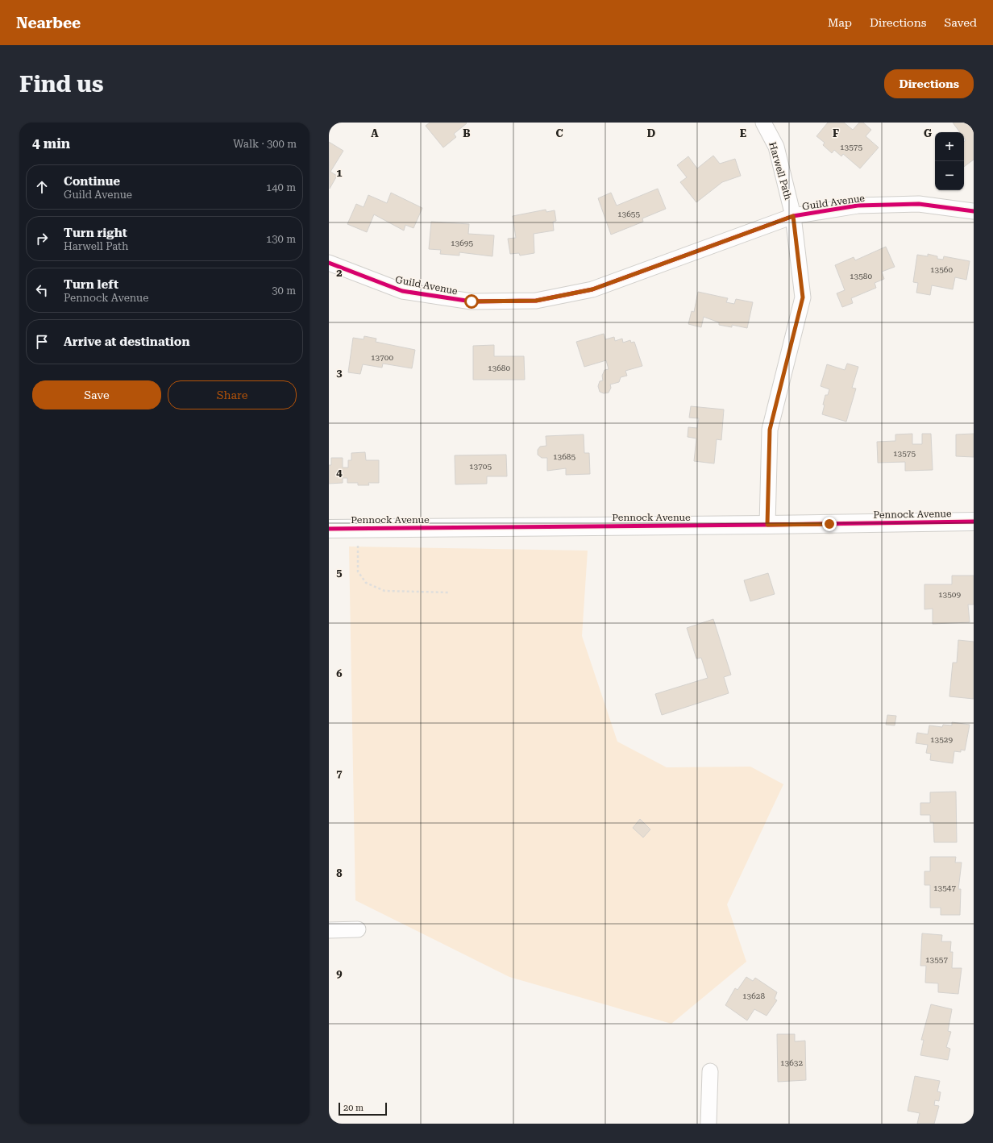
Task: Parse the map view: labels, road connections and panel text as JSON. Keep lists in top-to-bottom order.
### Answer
{
  "streets": {
    "street": ["Harwell Path", "Guild Avenue", "Pennock Avenue"]
  },
  "crossings": [
    ["Harwell Path", "Guild Avenue"],
    ["Harwell Path", "Pennock Avenue"]
  ],
  "house_numbers": [
    "13575",
    "13655",
    "13695",
    "13560",
    "13580",
    "13700",
    "13680",
    "13575",
    "13685",
    "13705",
    "13509",
    "13529",
    "13547",
    "13557",
    "13628",
    "13632"
  ],
  "scale_bar": "20 m",
  "page": {
    "header": "Nearbee",
    "nav": ["Map", "Directions", "Saved"],
    "buttons": [
      "Directions",
      ["Save", "Share"]
    ],
    "title": "Find us",
    "heading": ["4 min", "Walk · 300 m"],
    "map_buttons": ["+", "−"],
    "list": [
      ["Continue", "Guild Avenue", "140 m"],
      ["Turn right", "Harwell Path", "130 m"],
      ["Turn left", "Pennock Avenue", "30 m"],
      "Arrive at destination"
    ],
    "scale": "20 m"
  },
  "grid": {
    "columns": [
      "A",
      "B",
      "C",
      "D",
      "E",
      "F",
      "G"
    ],
    "rows": [
      "1",
      "2",
      "3",
      "4",
      "5",
      "6",
      "7",
      "8",
      "9"
    ]
  }
}
